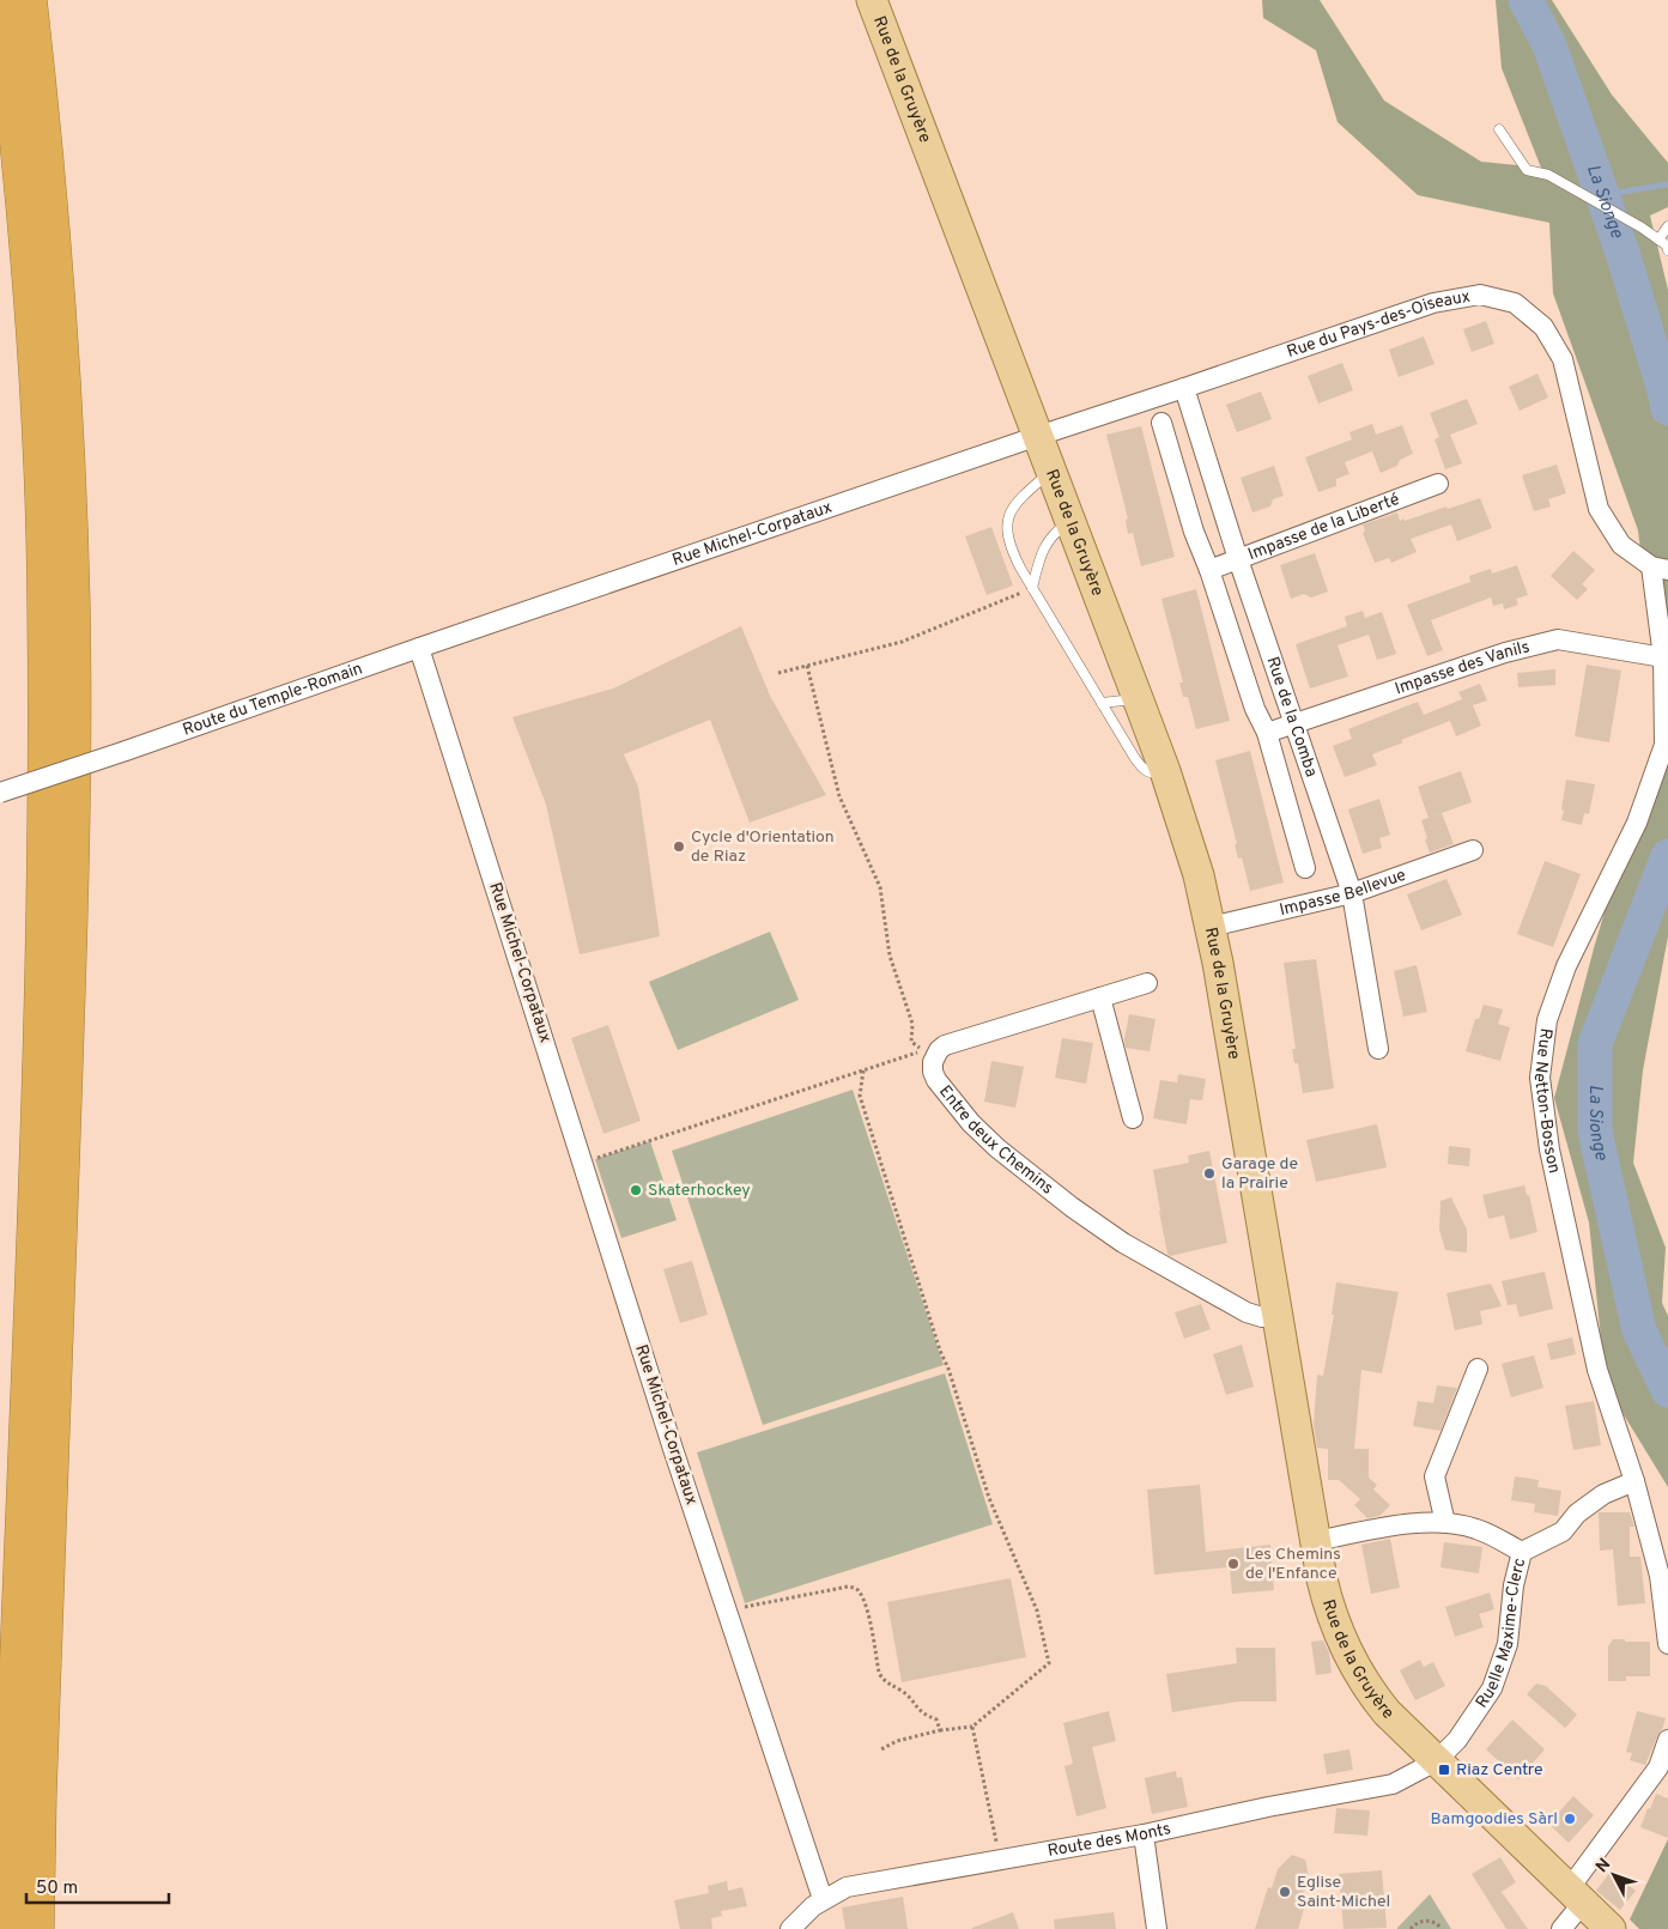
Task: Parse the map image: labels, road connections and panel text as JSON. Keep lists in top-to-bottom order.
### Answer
{
  "streets": {
    "main road": ["Rue de la Gruyère"],
    "street": [
      "Rue du Pays-des-Oiseaux",
      "Impasse de la Liberté",
      "Rue Michel-Corpataux",
      "Impasse des Vanils",
      "Route du Temple-Romain",
      "Rue de la Comba",
      "Impasse Bellevue",
      "Rue Netton-Bosson",
      "Entre deux Chemins",
      "Ruelle Maxime-Clerc",
      "Route des Monts"
    ]
  },
  "crossings": [
    ["Rue de la Gruyère", "Rue du Pays-des-Oiseaux"],
    ["Rue de la Gruyère", "Rue Michel-Corpataux"],
    ["Rue de la Gruyère", "Impasse Bellevue"],
    ["Rue de la Gruyère", "Entre deux Chemins"],
    ["Rue de la Gruyère", "Ruelle Maxime-Clerc"],
    ["Rue de la Gruyère", "Route des Monts"],
    ["Rue du Pays-des-Oiseaux", "Rue Michel-Corpataux"],
    ["Rue du Pays-des-Oiseaux", "Rue de la Comba"],
    ["Rue du Pays-des-Oiseaux", "Rue Netton-Bosson"],
    ["Impasse de la Liberté", "Rue de la Comba"],
    ["Rue Michel-Corpataux", "Route du Temple-Romain"],
    ["Rue Michel-Corpataux", "Route des Monts"],
    ["Impasse des Vanils", "Rue de la Comba"],
    ["Impasse des Vanils", "Rue Netton-Bosson"],
    ["Rue de la Comba", "Impasse Bellevue"],
    ["Rue Netton-Bosson", "Ruelle Maxime-Clerc"],
    ["Ruelle Maxime-Clerc", "Route des Monts"]
  ],
  "water": ["La Sionge"],
  "places": {
    "other": [
      "Cycle d'Orientation de Riaz",
      "Garage de la Prairie",
      "Skaterhockey",
      "Les Chemins de l'Enfance",
      "Bamgoodies Sàrl",
      "Eglise Saint-Michel"
    ],
    "transit": ["Riaz Centre"]
  },
  "scale_bar": "50 m",
  "north": "top left"
}
